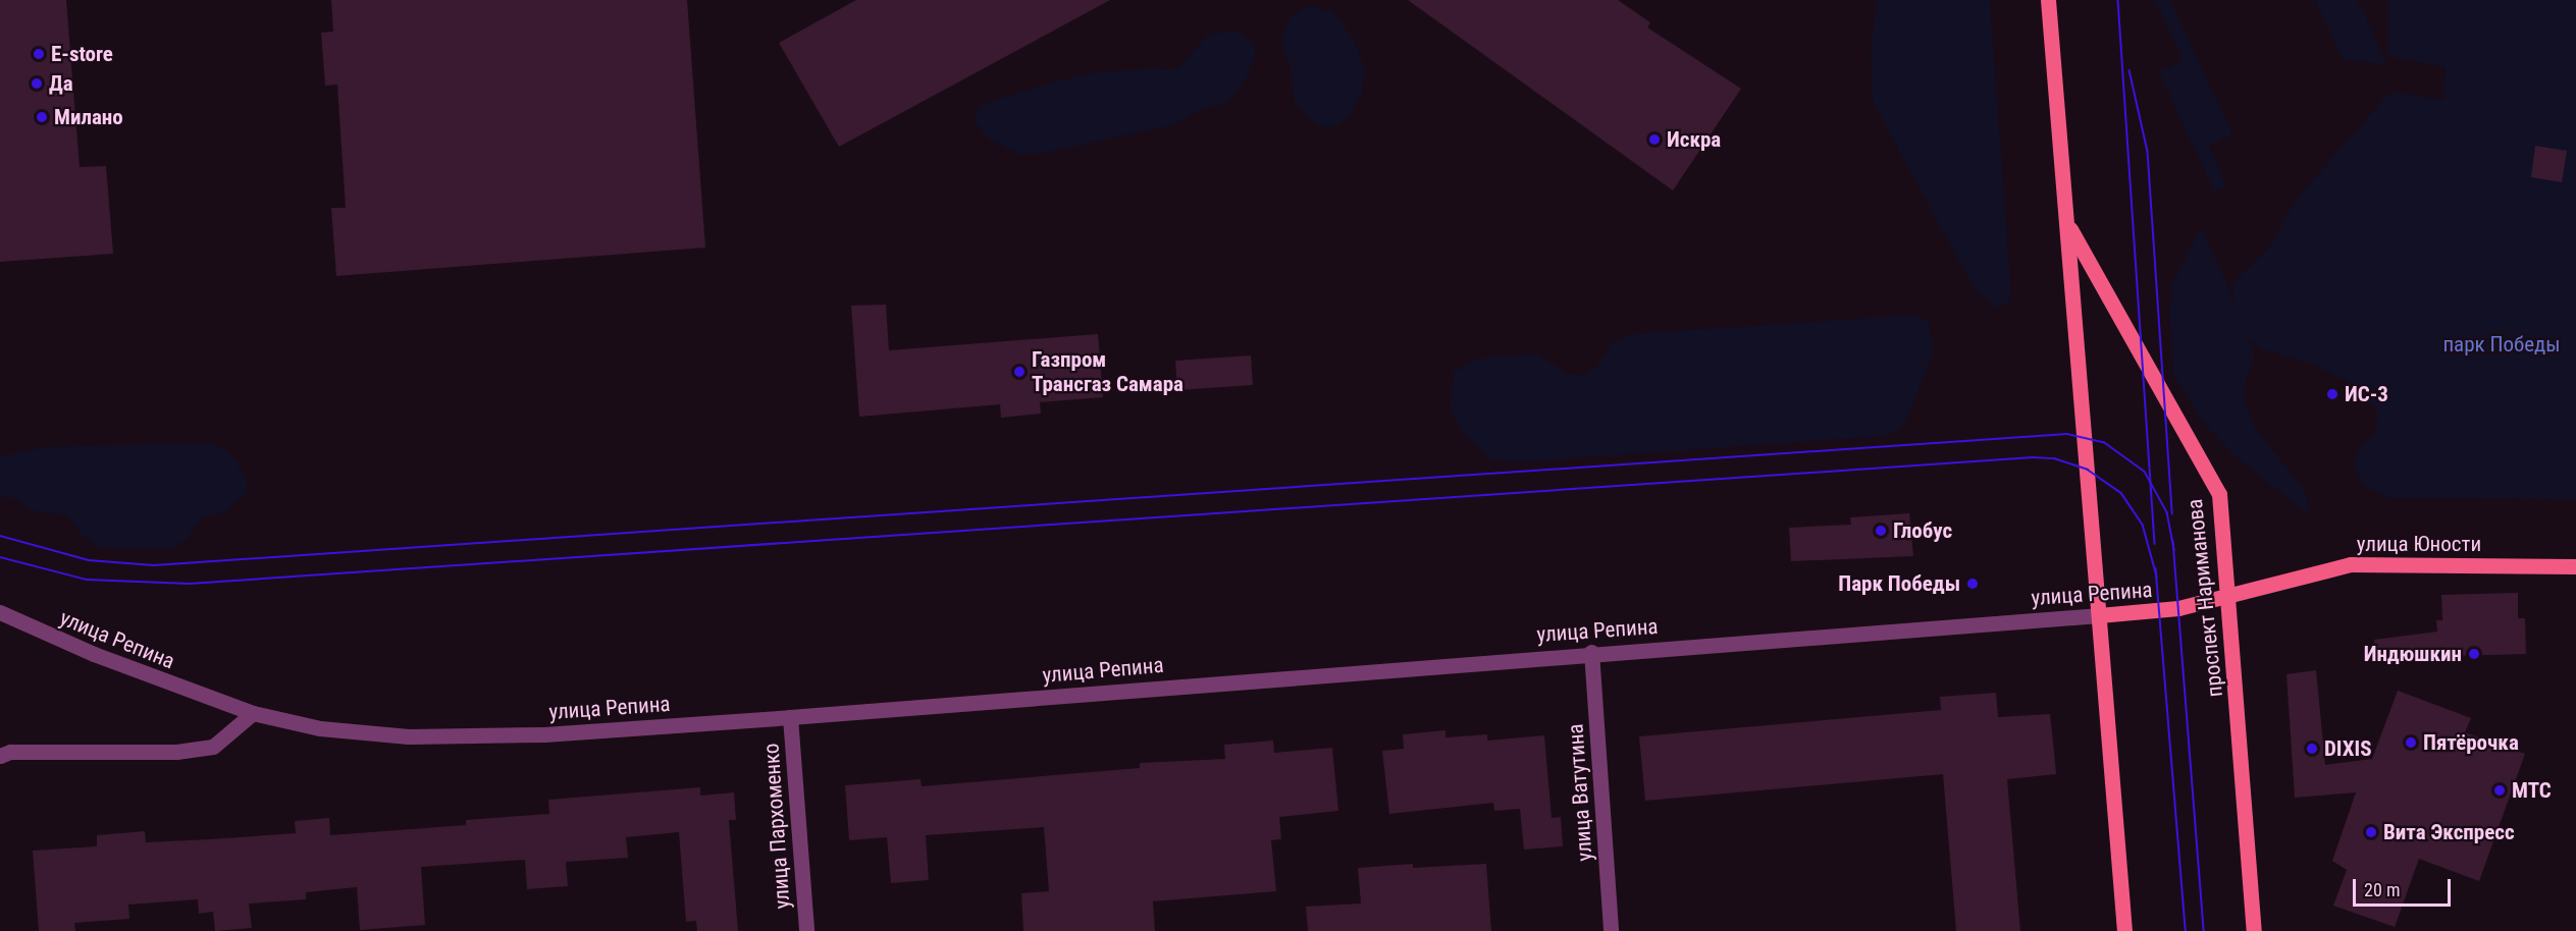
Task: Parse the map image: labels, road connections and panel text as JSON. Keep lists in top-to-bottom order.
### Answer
{
  "streets": {
    "main road": ["улица Юности", "улица Репина", "проспект Нариманова"],
    "street": ["улица Ватутина", "улица Пархоменко"]
  },
  "crossings": [
    ["улица Юности", "улица Репина"],
    ["улица Юности", "проспект Нариманова"],
    ["улица Репина", "проспект Нариманова"],
    ["улица Репина", "улица Ватутина"],
    ["улица Репина", "улица Пархоменко"]
  ],
  "parks": ["парк Победы"],
  "places": [
    "E-store",
    "Да",
    "Милано",
    "Искра",
    "Газпром Трансгаз Самара",
    "ИС-3",
    "Глобус",
    "Парк Победы",
    "Индюшкин",
    "Пятёрочка",
    "DIXIS",
    "МТС",
    "Вита Экспресс"
  ],
  "scale_bar": "20 m"
}
